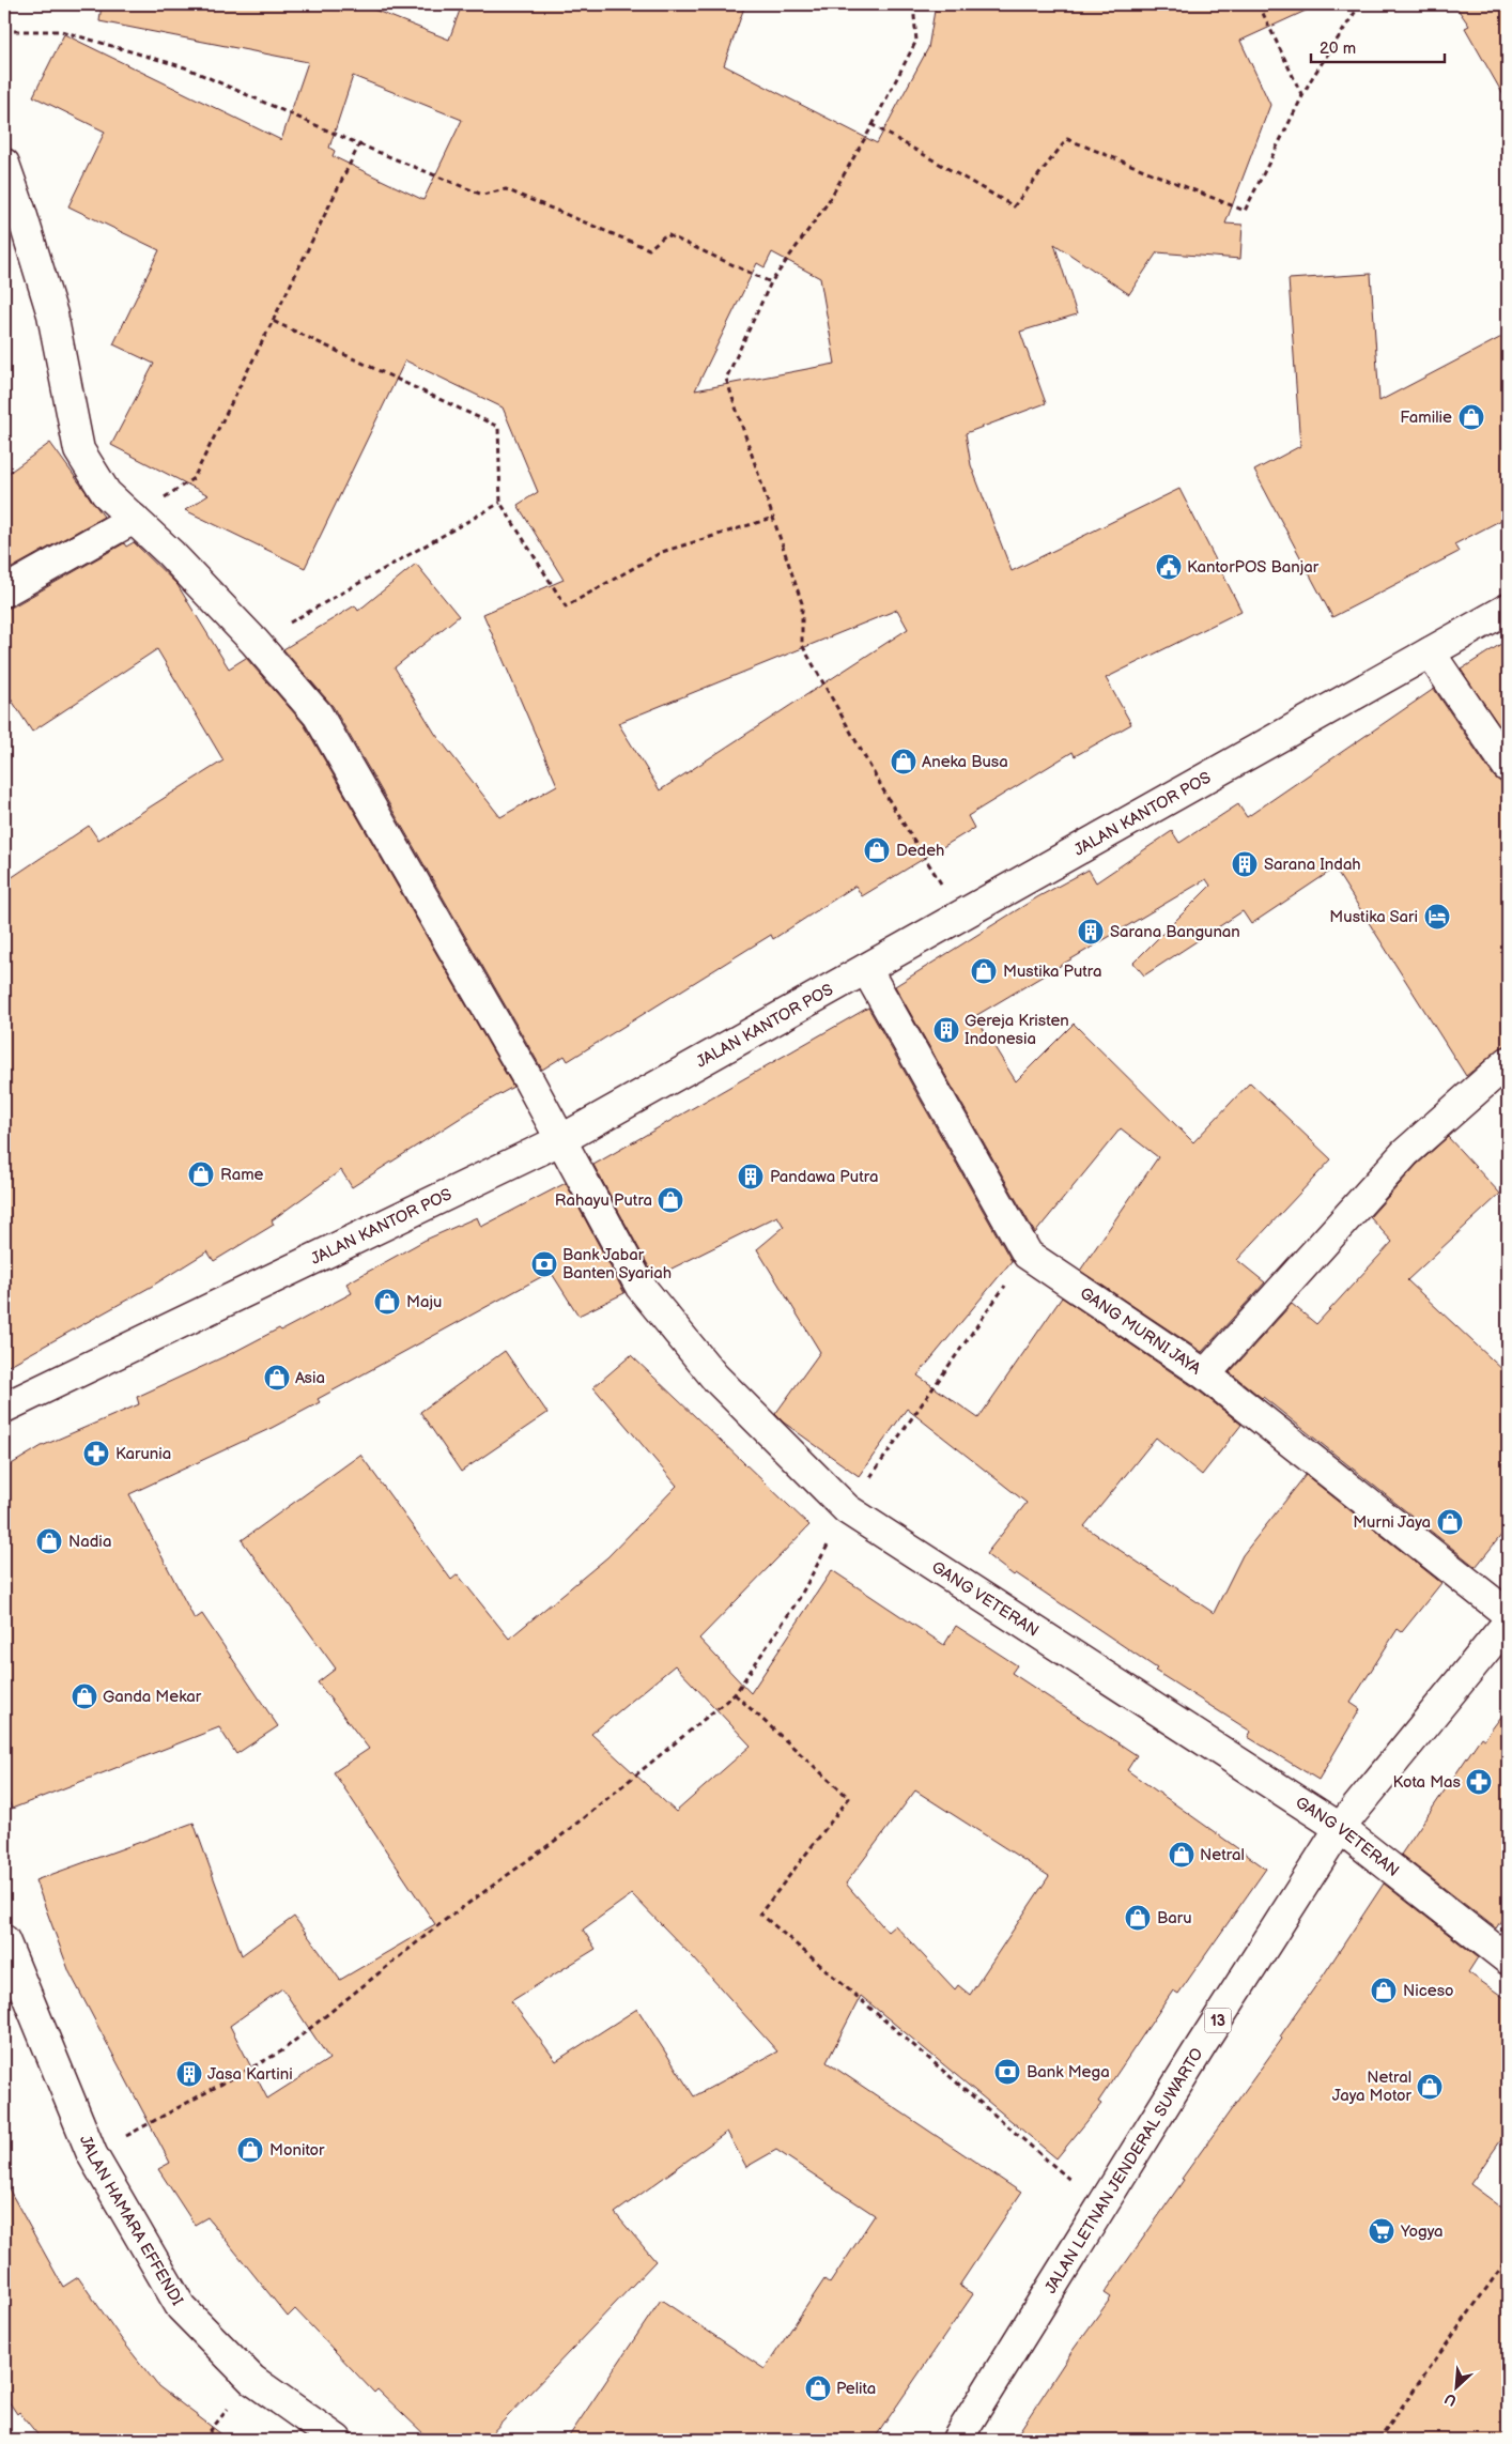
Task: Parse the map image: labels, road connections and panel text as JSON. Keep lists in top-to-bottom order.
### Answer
{
  "streets": {
    "main road": [
      "JALAN KANTOR POS",
      "GANG MURNI JAYA",
      "GANG VETERAN",
      "13",
      "JALAN LETNAN JENDERAL SUWARTO",
      "JALAN HAMARA EFFENDI"
    ]
  },
  "crossings": [
    ["JALAN KANTOR POS", "GANG MURNI JAYA"],
    ["JALAN KANTOR POS", "GANG VETERAN"],
    ["GANG VETERAN", "JALAN LETNAN JENDERAL SUWARTO"]
  ],
  "places": {
    "shop": [
      "Familie",
      "Aneka Busa",
      "Dedeh",
      "Mustika Putra",
      "Rame",
      "Rahayu Putra",
      "Maju",
      "Asia",
      "Murni Jaya",
      "Nadia",
      "Ganda Mekar",
      "Netral",
      "Baru",
      "Niceso",
      "Netral Jaya Motor",
      "Monitor",
      "Pelita"
    ],
    "public building": ["KantorPOS Banjar"],
    "building": [
      "Sarana Indah",
      "Sarana Bangunan",
      "Gereja Kristen Indonesia",
      "Pandawa Putra",
      "Jasa Kartini"
    ],
    "hotel": ["Mustika Sari"],
    "bank": ["Bank Jabar Banten Syariah", "Bank Mega"],
    "pharmacy": ["Karunia", "Kota Mas"],
    "supermarket": ["Yogya"]
  },
  "scale_bar": "20 m",
  "north": "bottom left"
}
